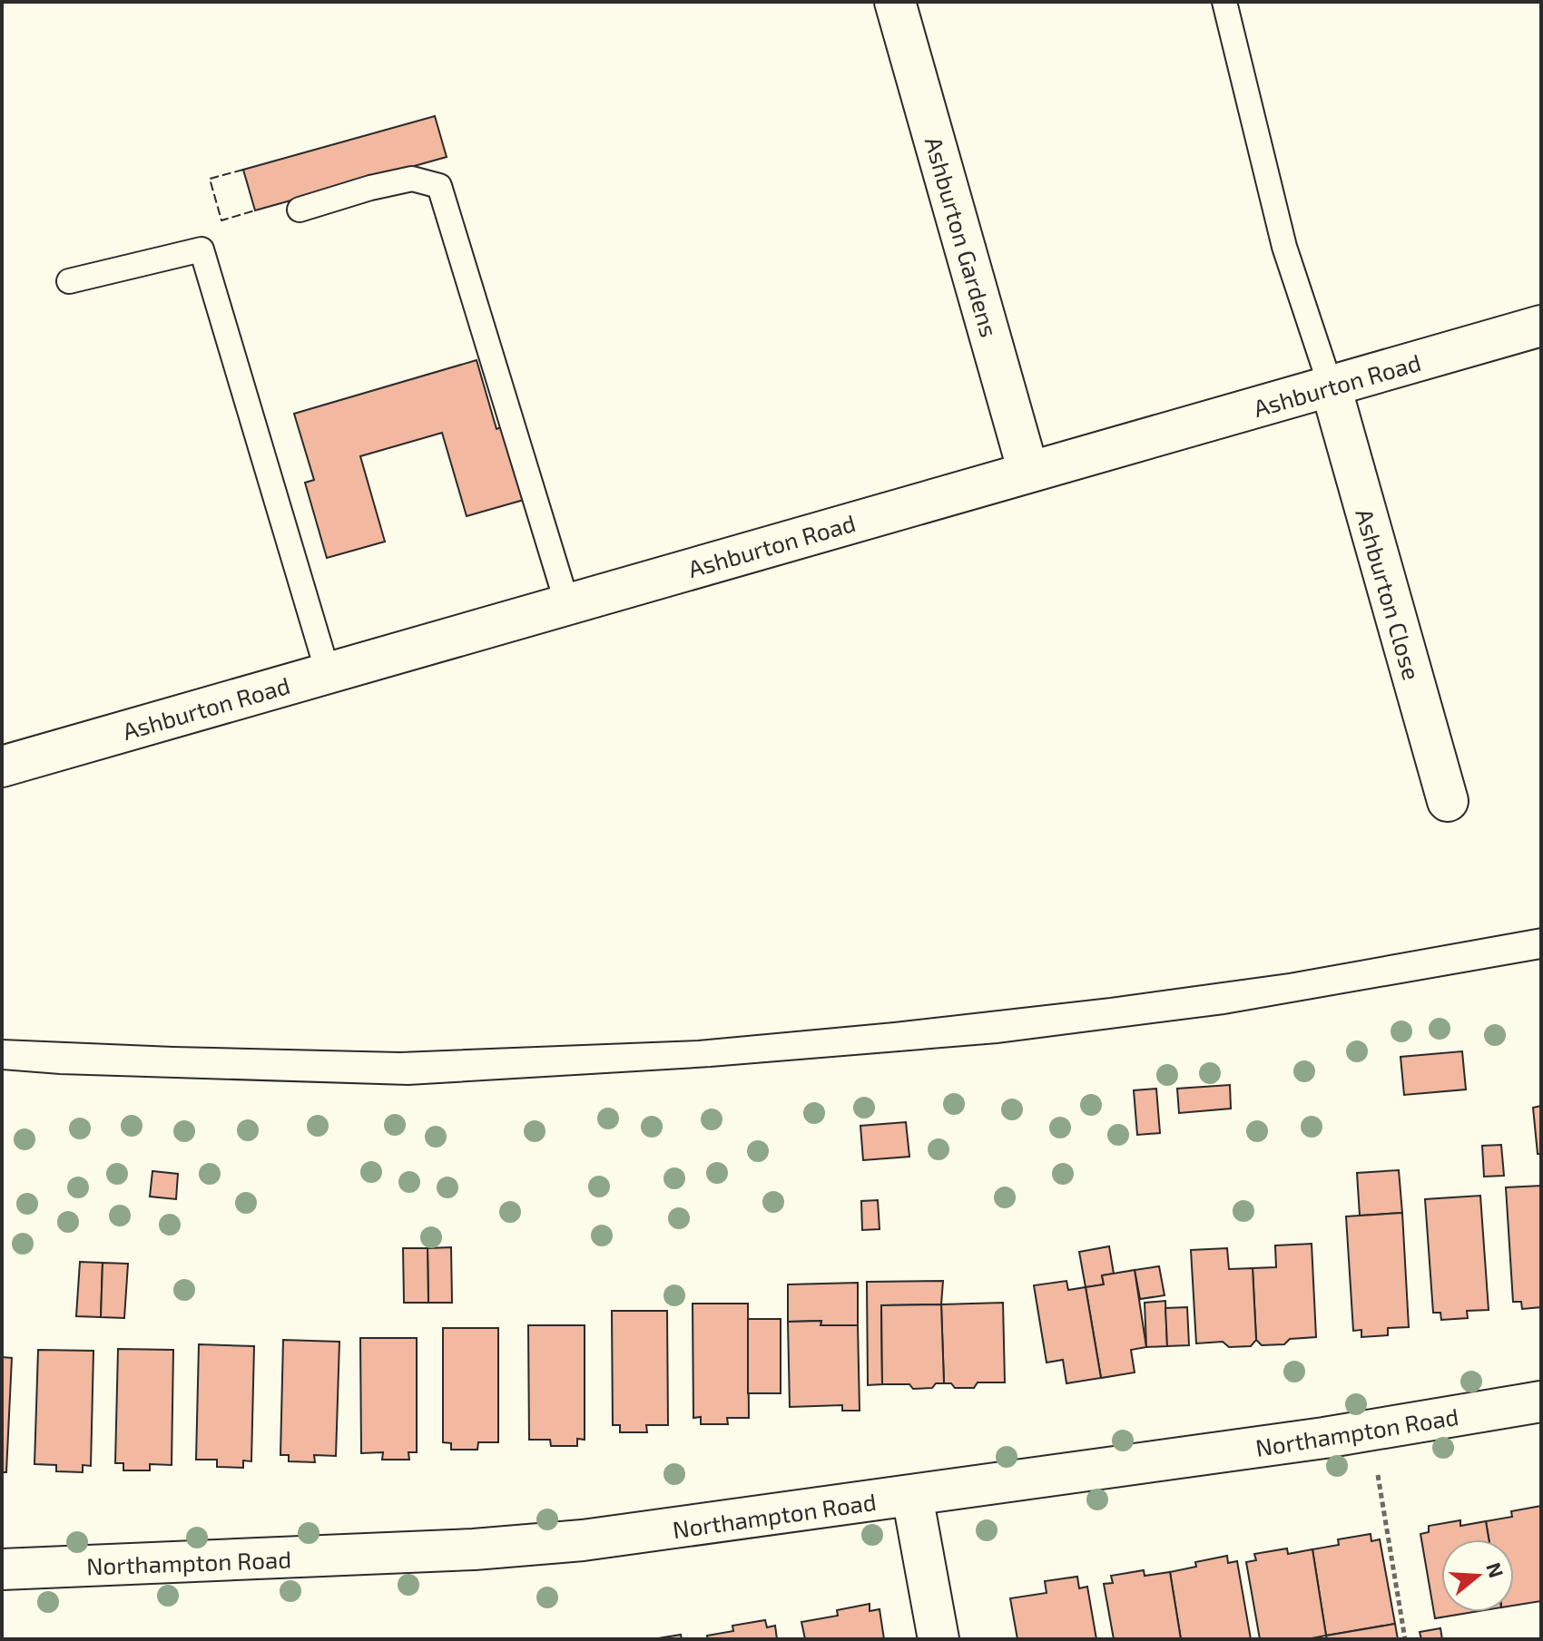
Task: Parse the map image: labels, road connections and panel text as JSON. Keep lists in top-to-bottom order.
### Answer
{
  "streets": {
    "street": [
      "Ashburton Gardens",
      "Ashburton Road",
      "Ashburton Close",
      "Northampton Road"
    ]
  },
  "crossings": [
    ["Ashburton Gardens", "Ashburton Road"],
    ["Ashburton Road", "Ashburton Close"]
  ],
  "north": "right"
}
